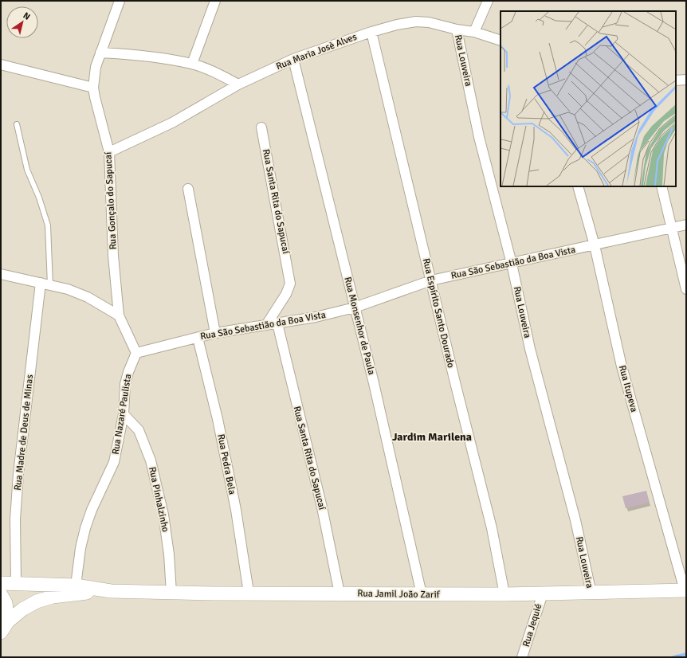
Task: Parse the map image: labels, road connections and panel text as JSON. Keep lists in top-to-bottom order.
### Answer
{
  "streets": {
    "main road": ["Rua Jamil João Zarif"],
    "street": [
      "Rua Maria Josè Alves",
      "Rua Louveira",
      "Rua Gonçalo do Sapucaí",
      "Rua Santa Rita do Sapucaí",
      "Rua São Sebastião da Boa Vista",
      "Rua Espírito Santo Dourado",
      "Rua Monsenhor de Paula",
      "Rua Itupeva",
      "Rua Nazaré Paulista",
      "Rua Madre de Deus de Minas",
      "Rua Pedra Bela",
      "Rua Pinhalzinho",
      "Rua Jequié"
    ]
  },
  "crossings": [
    ["Rua Maria Josè Alves", "Rua Louveira"],
    ["Rua Maria Josè Alves", "Rua Gonçalo do Sapucaí"],
    ["Rua Maria Josè Alves", "Rua Espírito Santo Dourado"],
    ["Rua Maria Josè Alves", "Rua Monsenhor de Paula"],
    ["Rua Louveira", "Rua São Sebastião da Boa Vista"],
    ["Rua Louveira", "Rua Jamil João Zarif"],
    ["Rua Santa Rita do Sapucaí", "Rua São Sebastião da Boa Vista"],
    ["Rua Santa Rita do Sapucaí", "Rua Jamil João Zarif"],
    ["Rua São Sebastião da Boa Vista", "Rua Espírito Santo Dourado"],
    ["Rua São Sebastião da Boa Vista", "Rua Monsenhor de Paula"],
    ["Rua São Sebastião da Boa Vista", "Rua Itupeva"],
    ["Rua São Sebastião da Boa Vista", "Rua Nazaré Paulista"],
    ["Rua São Sebastião da Boa Vista", "Rua Pedra Bela"],
    ["Rua Espírito Santo Dourado", "Rua Jamil João Zarif"],
    ["Rua Monsenhor de Paula", "Rua Jamil João Zarif"],
    ["Rua Itupeva", "Rua Jamil João Zarif"],
    ["Rua Nazaré Paulista", "Rua Pinhalzinho"],
    ["Rua Nazaré Paulista", "Rua Jamil João Zarif"],
    ["Rua Madre de Deus de Minas", "Rua Jamil João Zarif"],
    ["Rua Pedra Bela", "Rua Jamil João Zarif"],
    ["Rua Pinhalzinho", "Rua Jamil João Zarif"],
    ["Rua Jamil João Zarif", "Rua Jequié"]
  ],
  "districts": ["Jardim Marilena"],
  "north": "top right"
}
